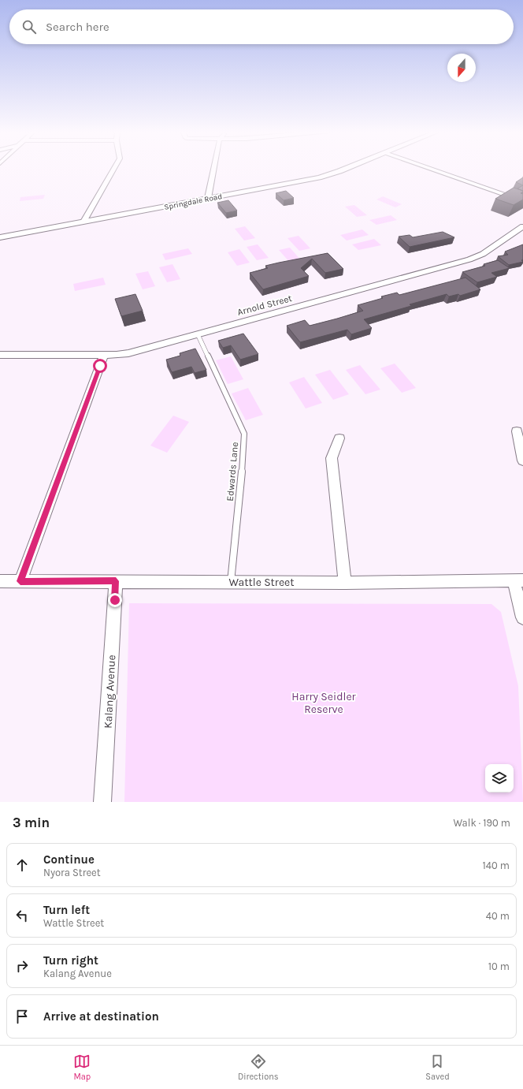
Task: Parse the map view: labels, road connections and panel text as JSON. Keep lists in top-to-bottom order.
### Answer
{
  "streets": {
    "main road": ["Springdale Road"],
    "street": ["Arnold Street", "Wattle Street", "Kalang Avenue"],
    "lane": ["Edwards Lane"]
  },
  "crossings": [
    ["Arnold Street", "Edwards Lane"],
    ["Edwards Lane", "Wattle Street"],
    ["Wattle Street", "Kalang Avenue"]
  ],
  "parks": ["Harry Seidler Reserve"],
  "north": "bottom",
  "page": {
    "search": "Search here",
    "heading": ["3 min", "Walk · 190 m"],
    "list": [
      ["Continue", "Nyora Street", "140 m"],
      ["Turn left", "Wattle Street", "40 m"],
      ["Turn right", "Kalang Avenue", "10 m"],
      "Arrive at destination"
    ],
    "nav": ["Map", "Directions", "Saved"]
  }
}
